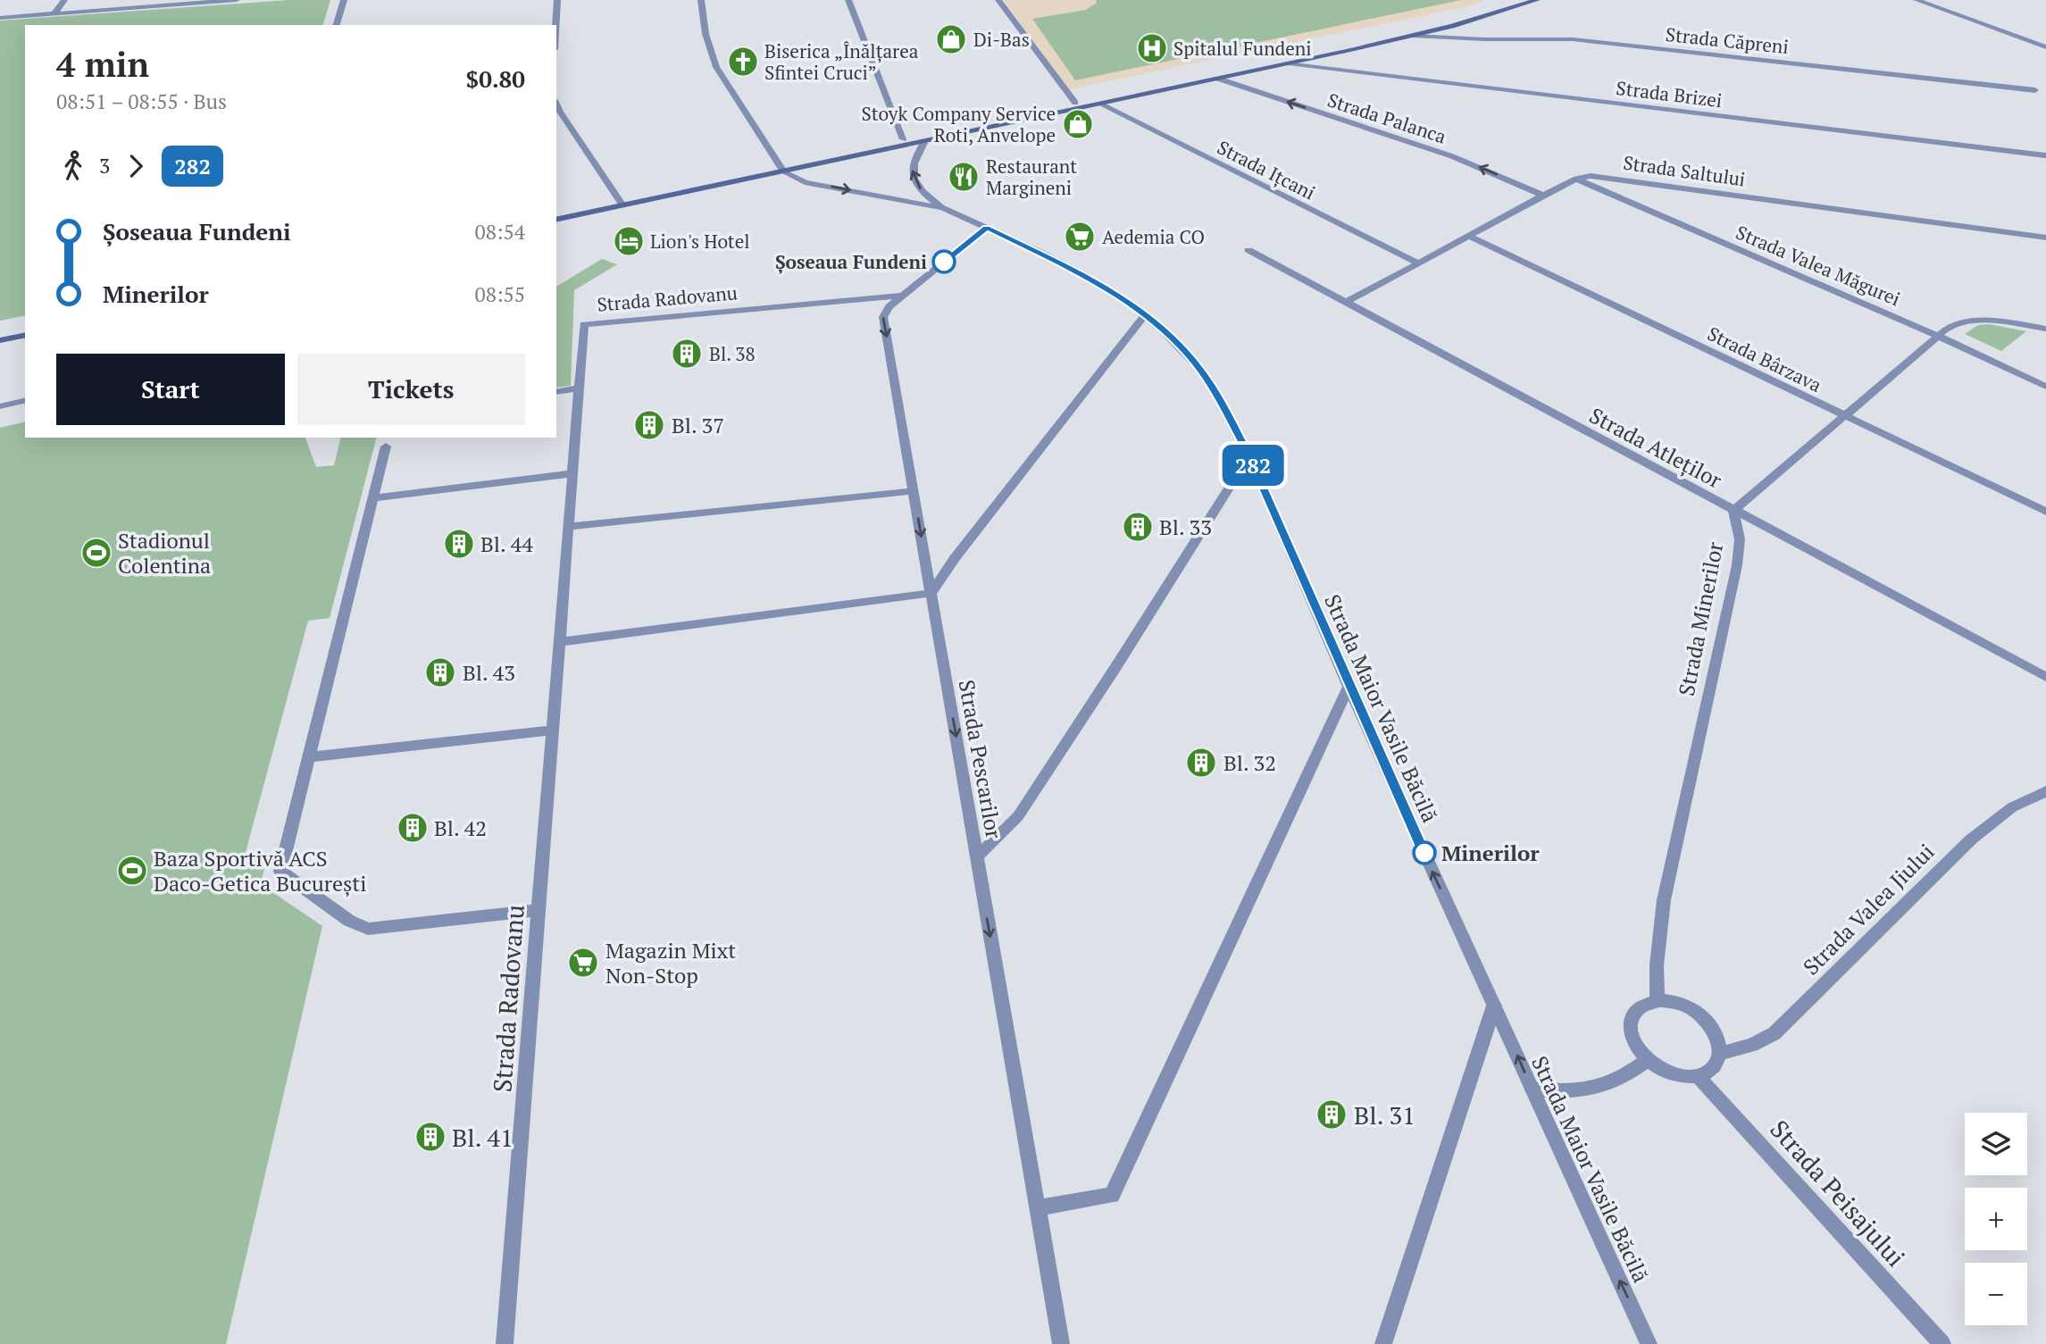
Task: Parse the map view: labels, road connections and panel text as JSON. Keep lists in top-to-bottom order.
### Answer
{
  "streets": {
    "street": [
      "Strada Căpreni",
      "Strada Brizei",
      "Strada Palanca",
      "Strada Ițcani",
      "Strada Saltului",
      "Strada Valea Măgurei",
      "Strada Radovanu",
      "Strada Bârzava",
      "Strada Atleților",
      "Strada Minerilor",
      "Strada Maior Vasile Băcilă",
      "Strada Pescarilor",
      "Strada Valea Jiului",
      "Strada Peisajului"
    ]
  },
  "crossings": [
    ["Strada Palanca", "Strada Saltului"],
    ["Strada Ițcani", "Strada Saltului"],
    ["Strada Saltului", "Strada Valea Măgurei"],
    ["Strada Saltului", "Strada Bârzava"],
    ["Strada Saltului", "Strada Atleților"],
    ["Strada Radovanu", "Strada Pescarilor"],
    ["Strada Atleților", "Strada Minerilor"],
    ["Strada Minerilor", "Strada Valea Jiului"],
    ["Strada Minerilor", "Strada Peisajului"],
    ["Strada Maior Vasile Băcilă", "Strada Pescarilor"],
    ["Strada Valea Jiului", "Strada Peisajului"]
  ],
  "one_way": ["Strada Palanca", "Strada Pescarilor"],
  "places": {
    "shop": ["Di-Bas", "Stoyk Company Service Roti, Anvelope"],
    "hospital": ["Spitalul Fundeni"],
    "church": ["Biserica „Înălțarea Sfintei Cruci”"],
    "restaurant": ["Restaurant Margineni"],
    "supermarket": ["Aedemia CO", "Magazin Mixt Non-Stop"],
    "hotel": ["Lion's Hotel"],
    "other": ["Șoseaua Fundeni", "Minerilor"],
    "building": [
      "Bl. 38",
      "Bl. 37",
      "Bl. 33",
      "Bl. 44",
      "Bl. 43",
      "Bl. 32",
      "Bl. 42",
      "Bl. 31",
      "Bl. 41"
    ],
    "sports": ["Stadionul Colentina", "Baza Sportivă ACS Daco-Getica București"]
  },
  "lines": ["bus line 282"],
  "page": {
    "on_map": "282",
    "heading": ["4 min", "08:51 – 08:55 · Bus", "$0.80"],
    "legs": ["3", "282"],
    "list": [
      {
        "name": "Șoseaua Fundeni",
        "value": "08:54"
      },
      {
        "name": "Minerilor",
        "value": "08:55"
      }
    ],
    "buttons": ["Start", "Tickets"],
    "map_buttons": ["+", "−"]
  }
}
